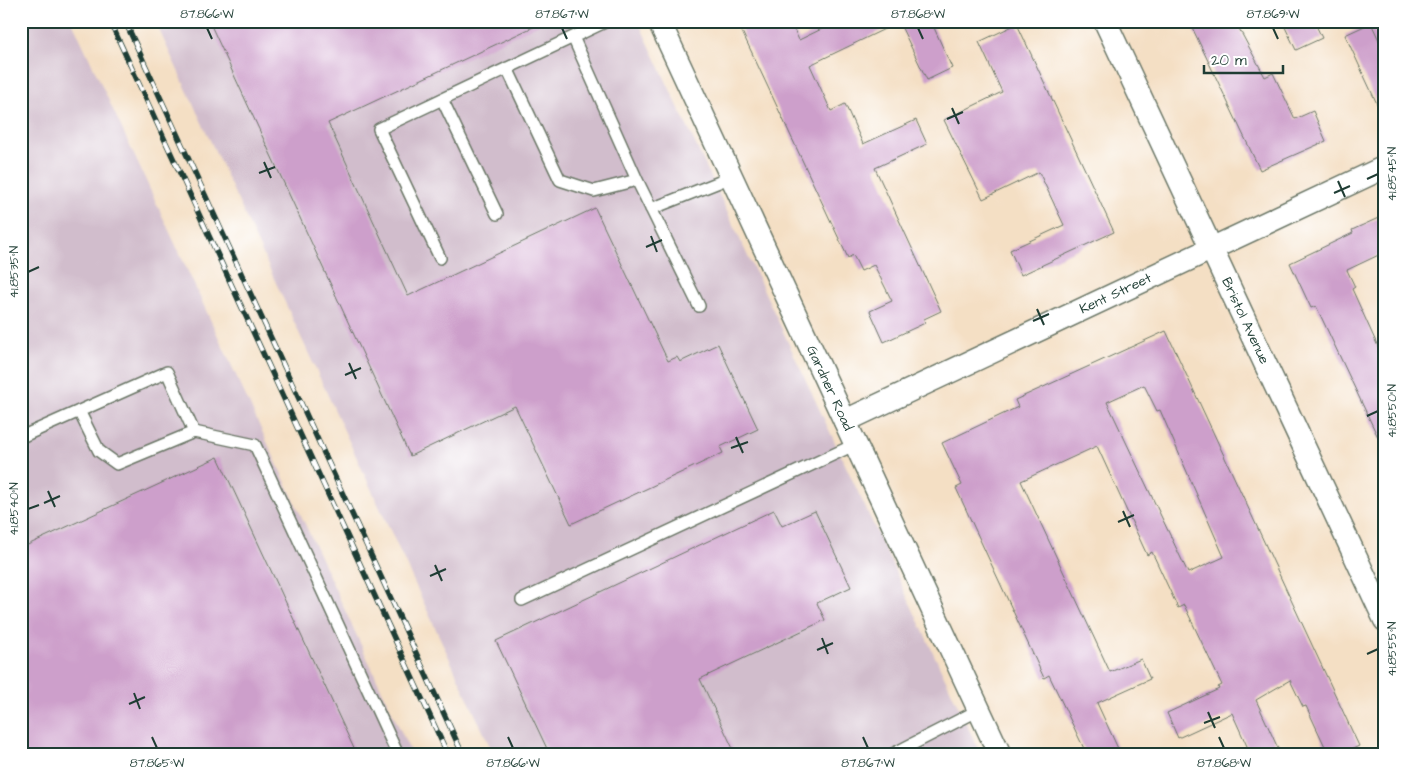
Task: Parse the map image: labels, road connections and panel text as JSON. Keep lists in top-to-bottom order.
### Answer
{
  "streets": {
    "street": ["Kent Street", "Bristol Avenue", "Gardner Road"]
  },
  "crossings": [
    ["Kent Street", "Bristol Avenue"],
    ["Kent Street", "Gardner Road"]
  ],
  "scale_bar": "20 m",
  "coordinates": [
    "87.866°W",
    "87.867°W",
    "87.868°W",
    "87.869°W",
    "41.8545°N",
    "41.8535°N",
    "41.8550°N",
    "41.8540°N",
    "41.8555°N",
    "87.865°W"
  ]
}
